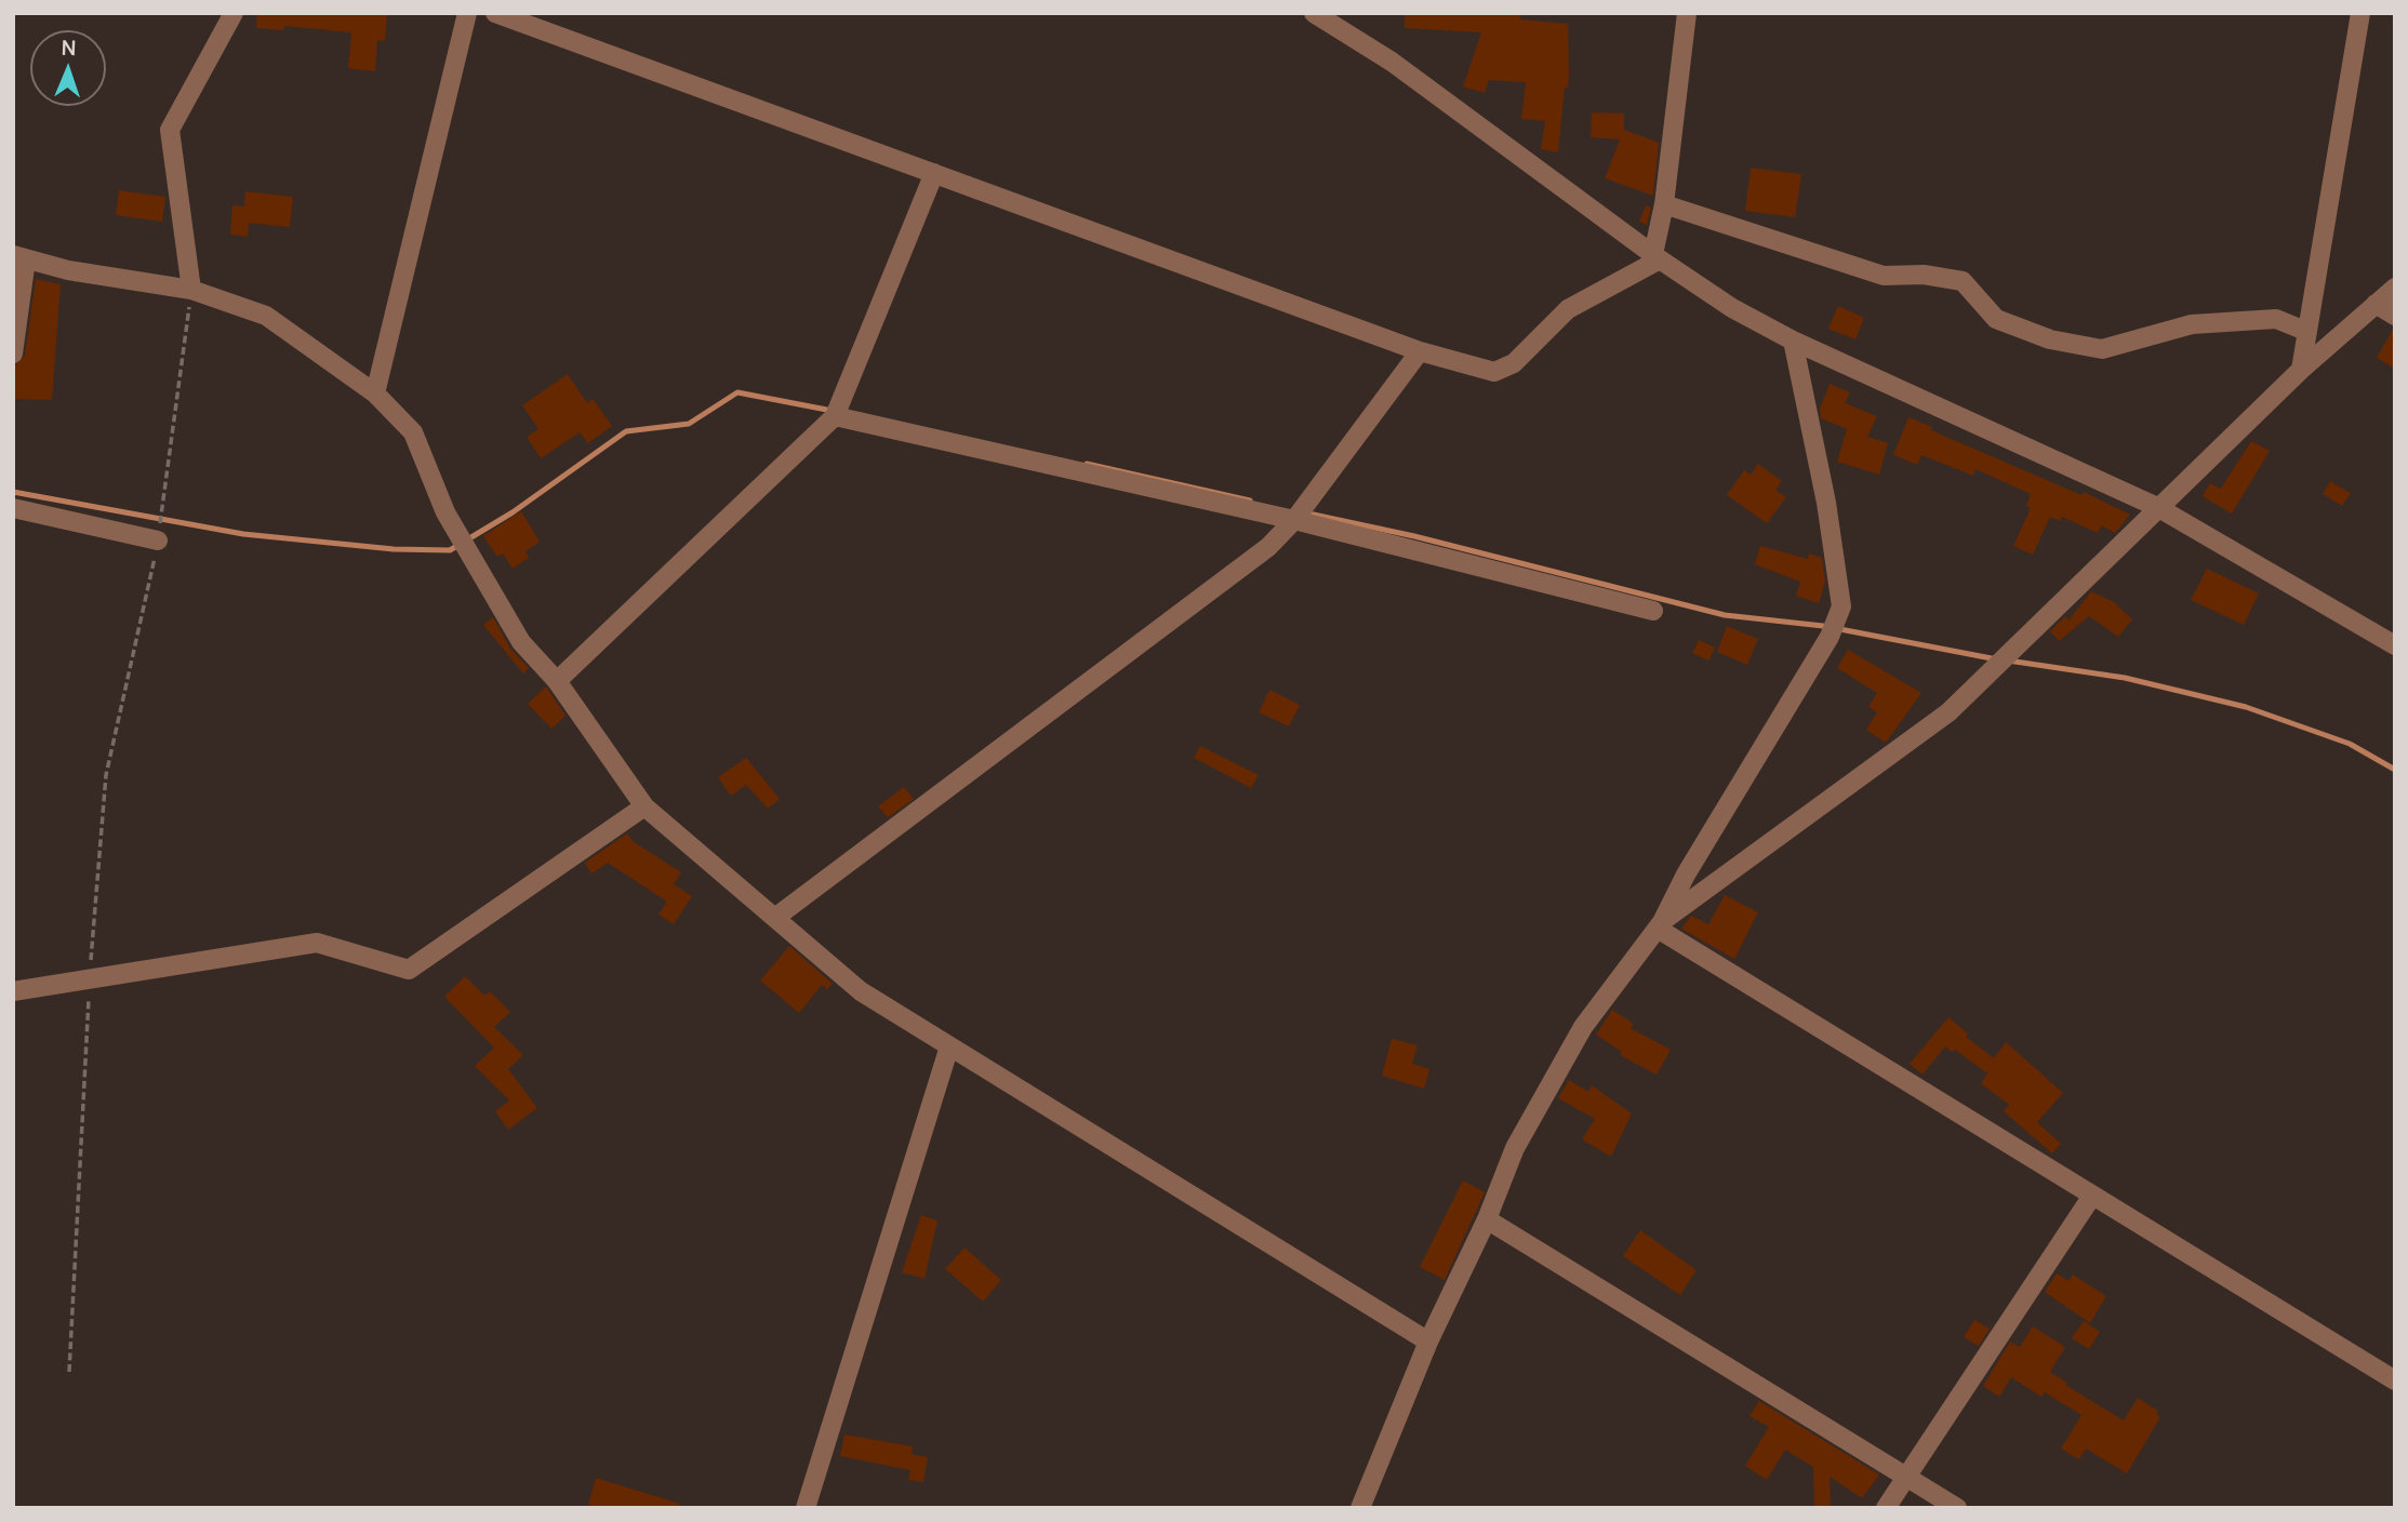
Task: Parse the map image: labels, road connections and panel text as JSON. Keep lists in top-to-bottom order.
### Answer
{
  "north": "top"
}
